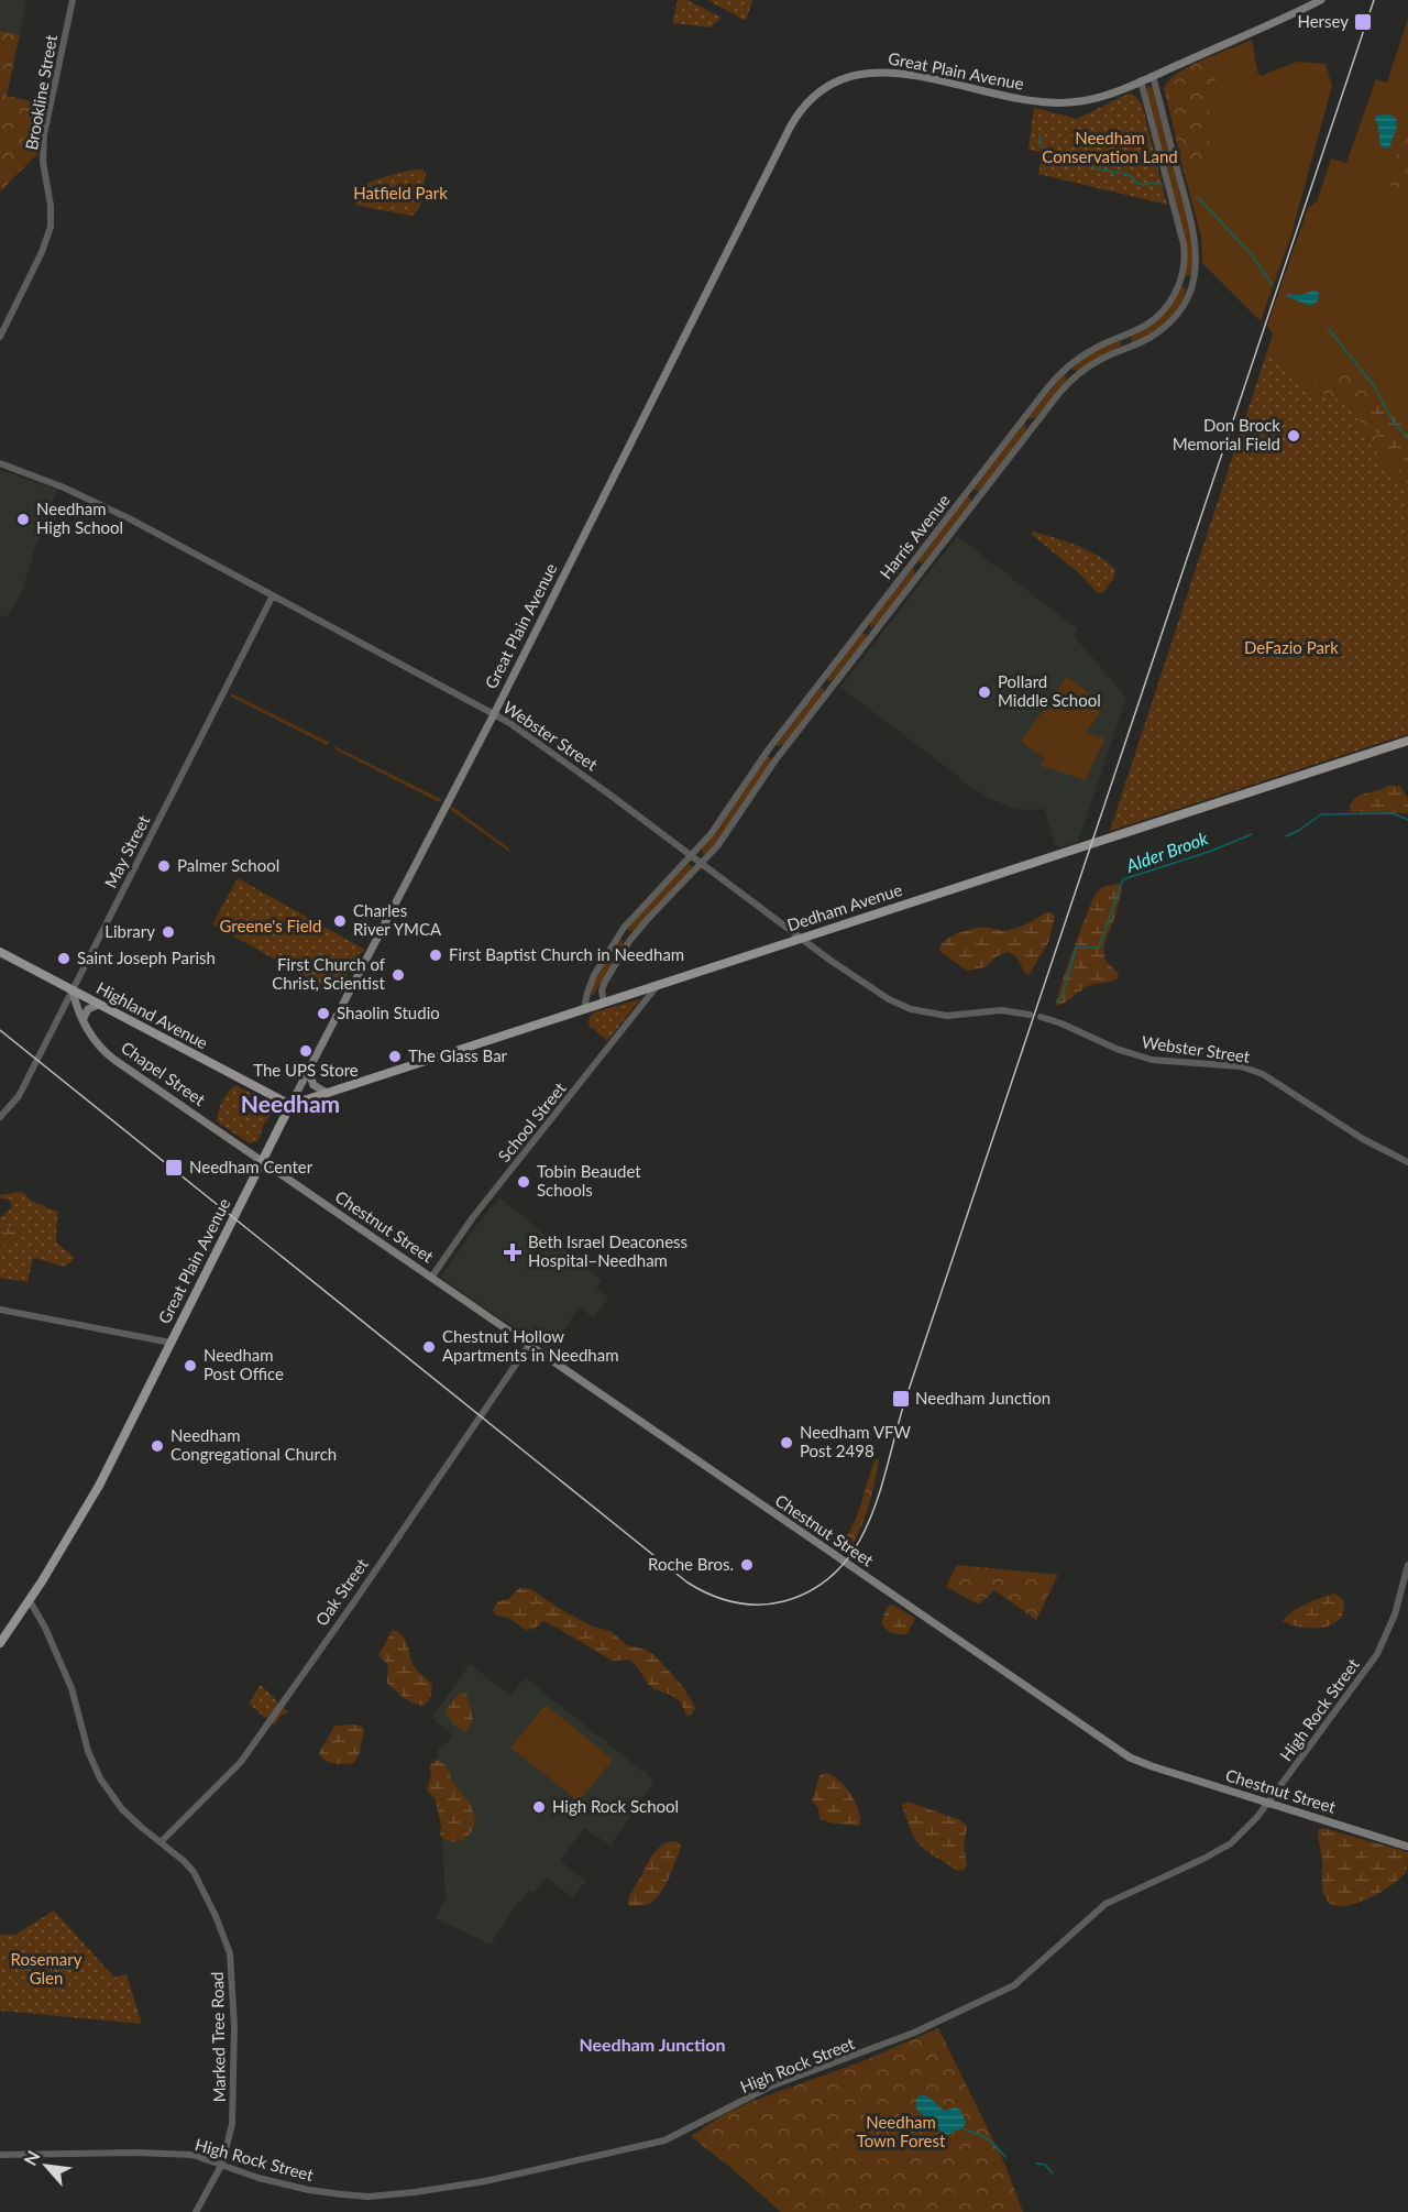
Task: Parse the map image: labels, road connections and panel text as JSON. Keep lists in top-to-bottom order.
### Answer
{
  "streets": {
    "main road": [
      "Great Plain Avenue",
      "Dedham Avenue",
      "Highland Avenue",
      "Chapel Street",
      "Chestnut Street"
    ],
    "street": [
      "Brookline Street",
      "Harris Avenue",
      "Webster Street",
      "May Street",
      "School Street",
      "Oak Street",
      "High Rock Street",
      "Marked Tree Road"
    ]
  },
  "crossings": [
    ["Great Plain Avenue", "Harris Avenue"],
    ["Great Plain Avenue", "Webster Street"],
    ["Great Plain Avenue", "Dedham Avenue"],
    ["Great Plain Avenue", "Highland Avenue"],
    ["Great Plain Avenue", "Chapel Street"],
    ["Great Plain Avenue", "Chestnut Street"],
    ["Great Plain Avenue", "Marked Tree Road"],
    ["Harris Avenue", "Webster Street"],
    ["Harris Avenue", "Dedham Avenue"],
    ["Webster Street", "May Street"],
    ["Webster Street", "Dedham Avenue"],
    ["May Street", "Highland Avenue"],
    ["May Street", "Chapel Street"],
    ["Dedham Avenue", "Highland Avenue"],
    ["Dedham Avenue", "School Street"],
    ["Highland Avenue", "Chapel Street"],
    ["Chapel Street", "Chestnut Street"],
    ["School Street", "Chestnut Street"],
    ["Chestnut Street", "Oak Street"],
    ["Chestnut Street", "High Rock Street"],
    ["Oak Street", "Marked Tree Road"],
    ["High Rock Street", "Marked Tree Road"]
  ],
  "districts": ["Needham", "Needham Junction"],
  "water": ["Alder Brook"],
  "parks": [
    "Needham Conservation Land",
    "Hatfield Park",
    "DeFazio Park",
    "Greene's Field",
    "Rosemary Glen",
    "Needham Town Forest"
  ],
  "places": {
    "transit": ["Hersey", "Needham Center", "Needham Junction"],
    "other": [
      "Don Brock Memorial Field",
      "Needham High School",
      "Pollard Middle School",
      "Palmer School",
      "Charles River YMCA",
      "Library",
      "First Baptist Church in Needham",
      "Saint Joseph Parish",
      "First Church of Christ, Scientist",
      "Shaolin Studio",
      "The UPS Store",
      "The Glass Bar",
      "Tobin Beaudet Schools",
      "Chestnut Hollow Apartments in Needham",
      "Needham Post Office",
      "Needham VFW Post 2498",
      "Needham Congregational Church",
      "Roche Bros.",
      "High Rock School"
    ],
    "health": ["Beth Israel Deaconess Hospital–Needham"]
  },
  "north": "top left"
}
